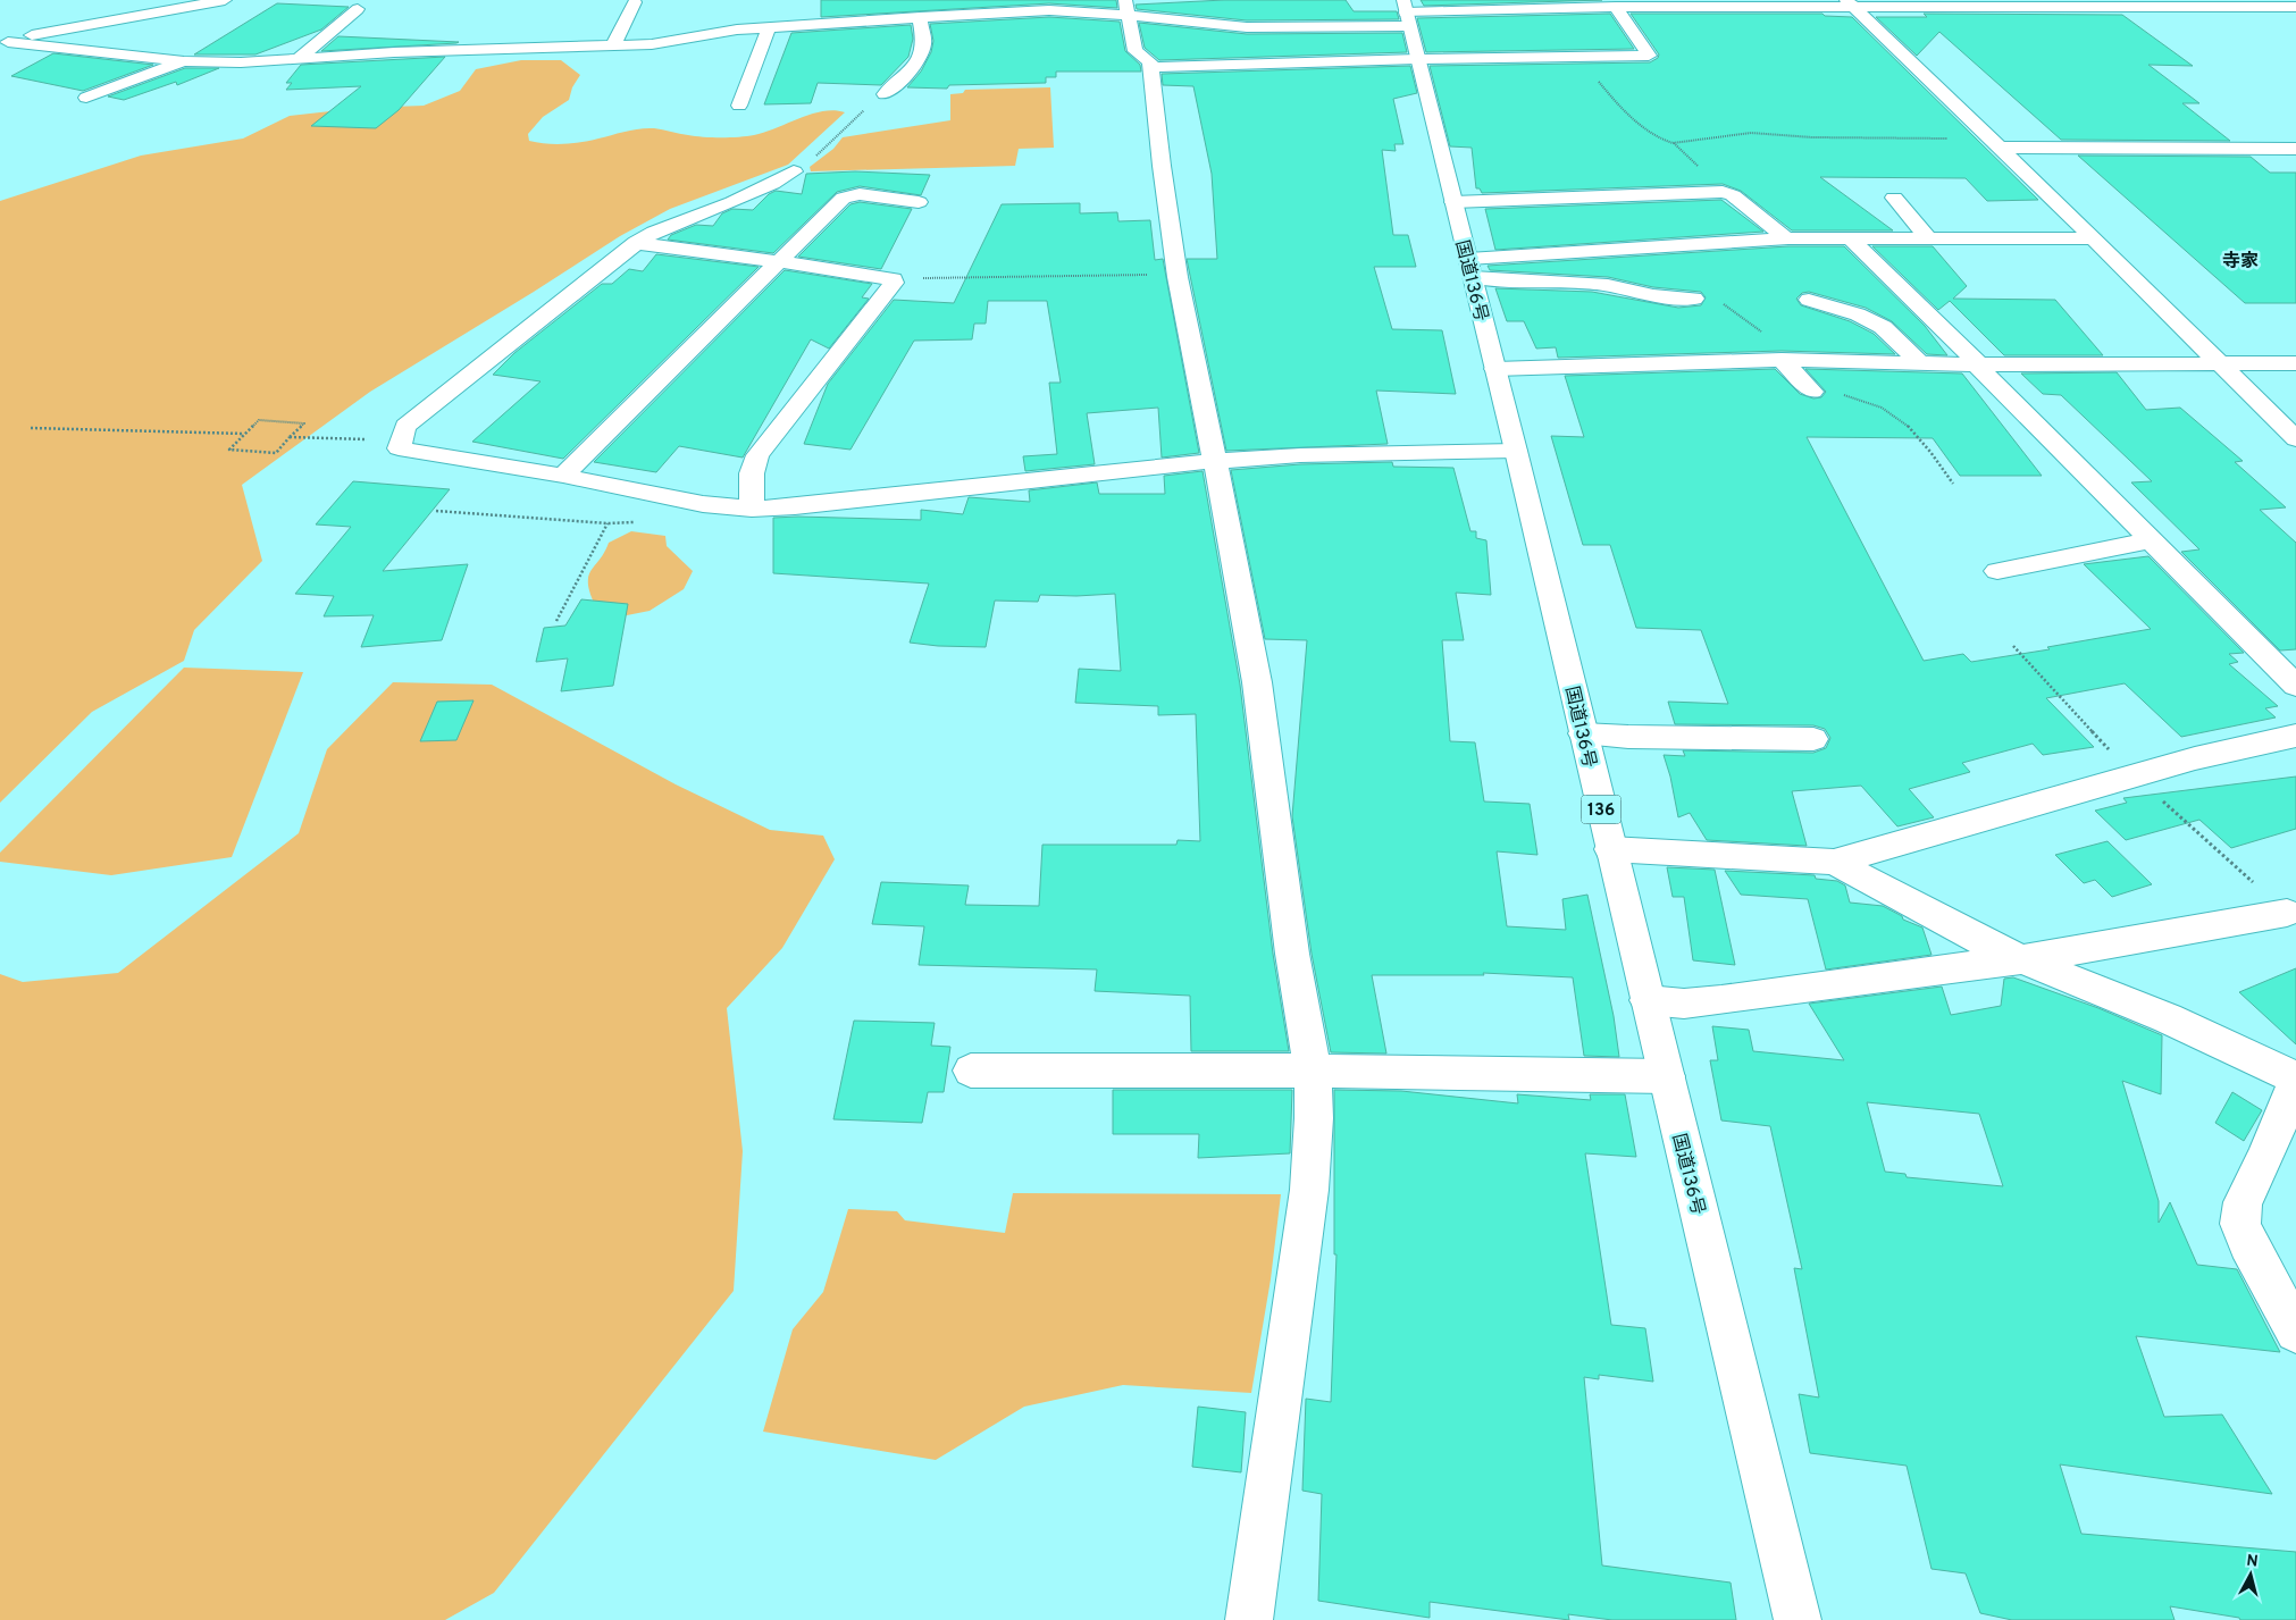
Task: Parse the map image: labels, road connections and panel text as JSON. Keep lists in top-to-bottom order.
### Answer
{
  "streets": {
    "main road": ["国道136号", "136"]
  },
  "districts": ["寺家"],
  "north": "top"
}
